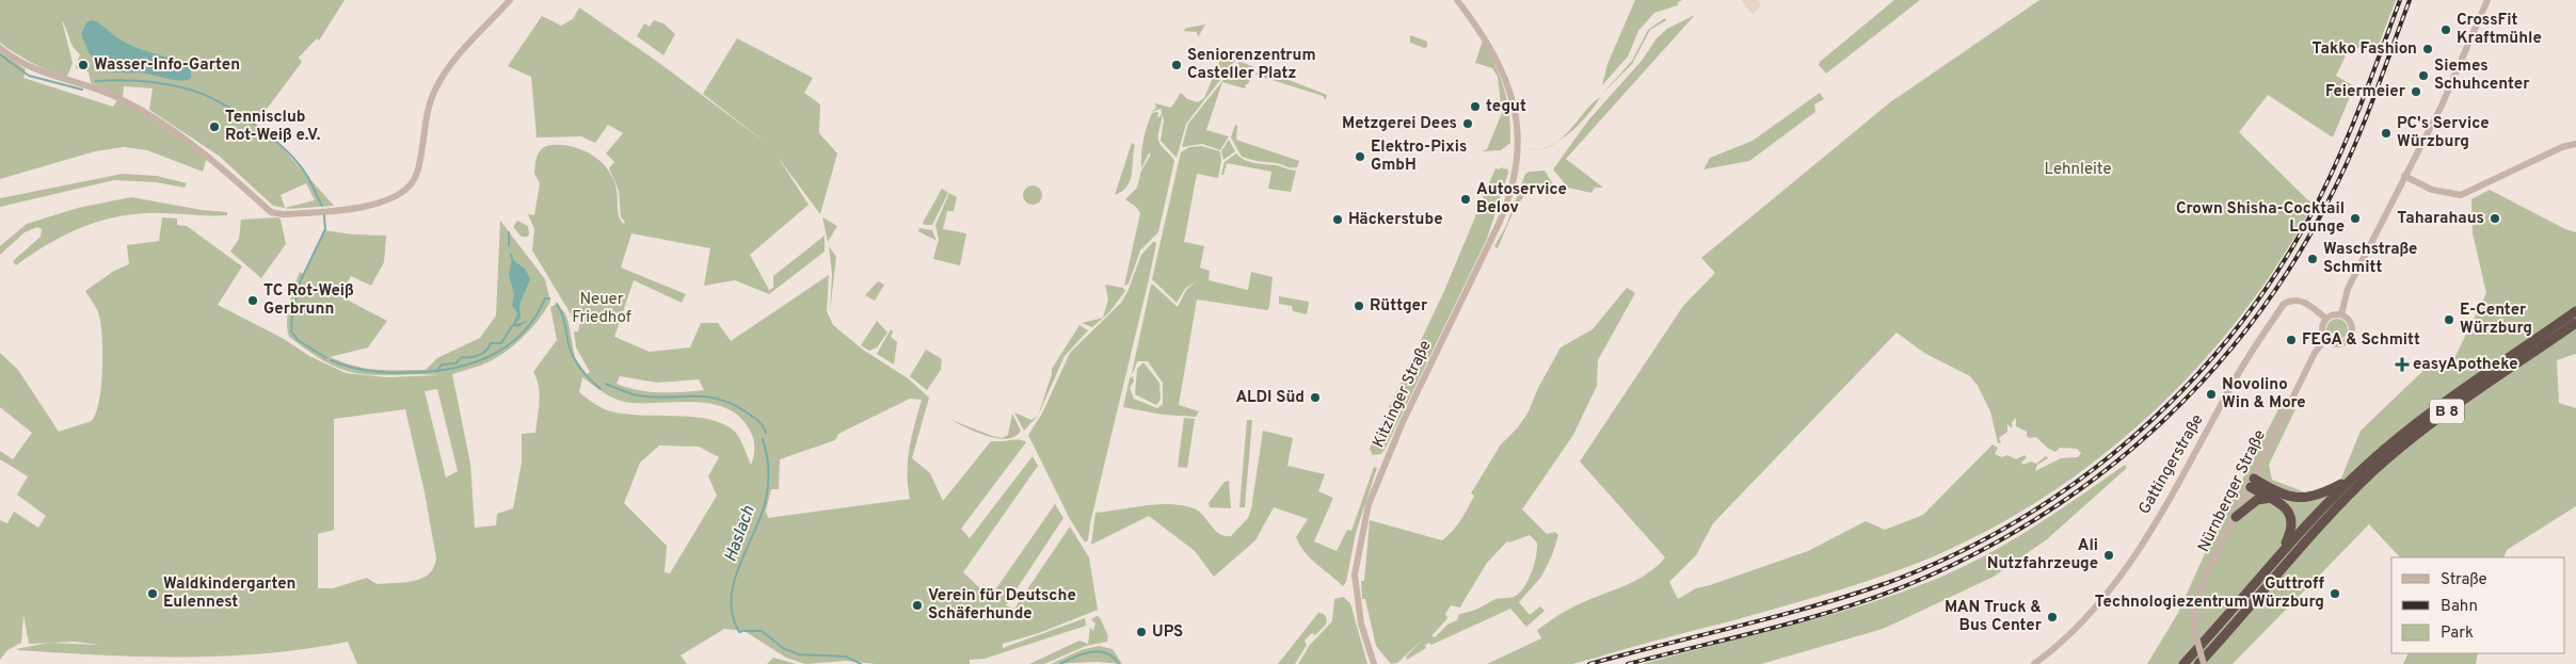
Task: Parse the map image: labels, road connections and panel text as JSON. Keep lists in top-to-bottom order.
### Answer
{
  "streets": {
    "highway": ["B 8"],
    "street": ["Kitzinger Straße", "Gattingerstraße", "Nürnberger Straße"]
  },
  "crossings": [
    ["Gattingerstraße", "Nürnberger Straße"]
  ],
  "water": ["Haslach"],
  "parks": ["Lehnleite", "Neuer Friedhof"],
  "places": {
    "other": [
      "CrossFit Kraftmühle",
      "Takko Fashion",
      "Wasser-Info-Garten",
      "Seniorenzentrum Casteller Platz",
      "Siemes Schuhcenter",
      "Feiermeier",
      "tegut",
      "Metzgerei Dees",
      "Tennisclub Rot-Weiß e.V.",
      "PC's Service Würzburg",
      "Elektro-Pixis GmbH",
      "Autoservice Belov",
      "Crown Shisha-Cocktail Lounge",
      "Taharahaus",
      "Häckerstube",
      "Waschstraße Schmitt",
      "TC Rot-Weiß Gerbrunn",
      "Rüttger",
      "E-Center Würzburg",
      "FEGA & Schmitt",
      "Novolino Win & More",
      "ALDI Süd",
      "Ali Nutzfahrzeuge",
      "Waldkindergarten Eulennest",
      "Guttroff Technologiezentrum Würzburg",
      "Verein für Deutsche Schäferhunde",
      "MAN Truck & Bus Center",
      "UPS"
    ],
    "health": ["easyApotheke"]
  },
  "legend": ["Straße", "Bahn", "Park"]
}
